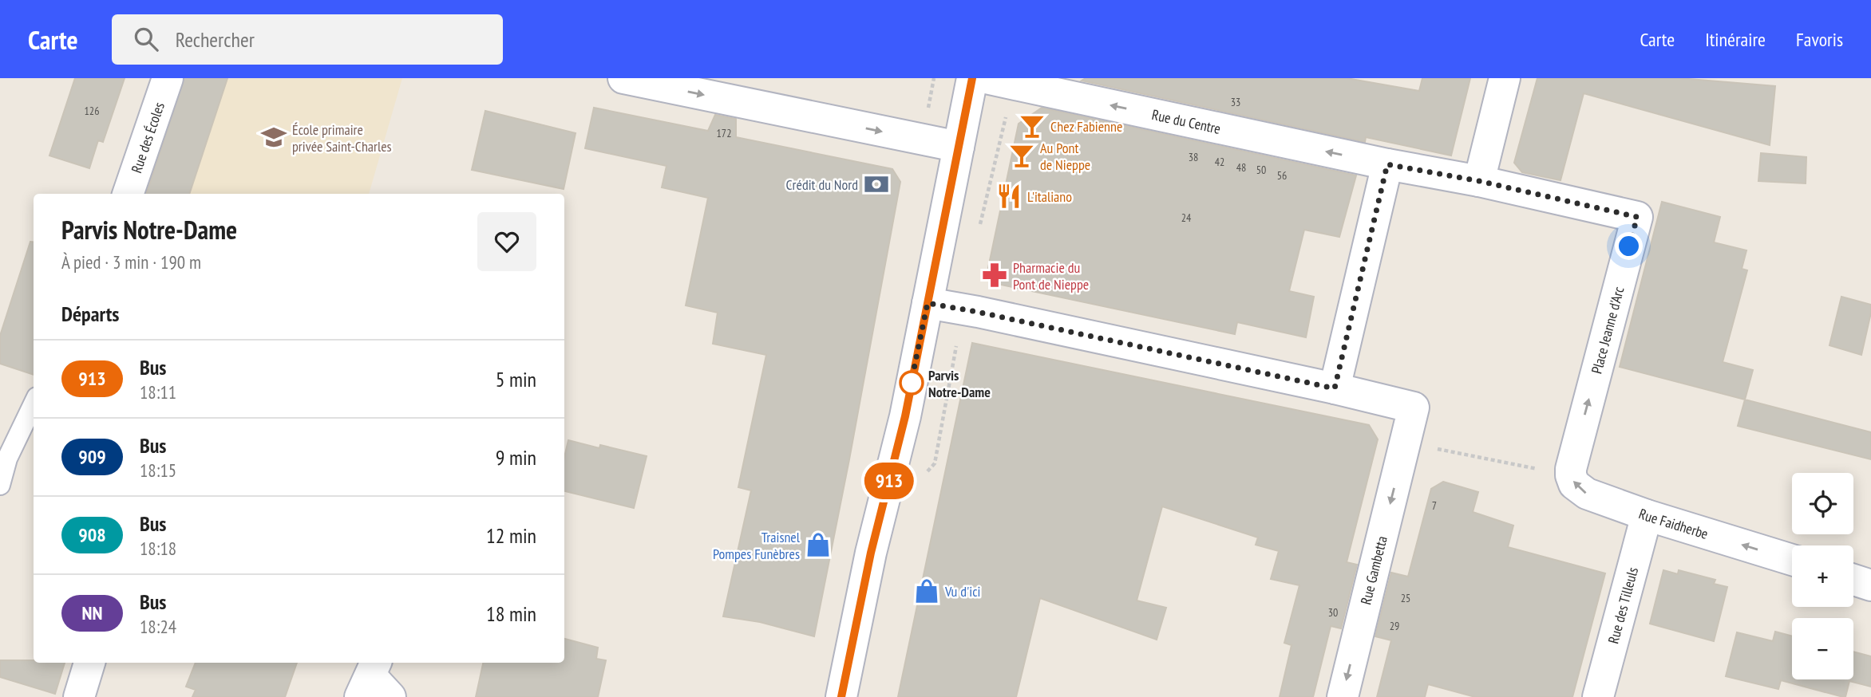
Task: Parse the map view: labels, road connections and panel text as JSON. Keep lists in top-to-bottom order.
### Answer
{
  "streets": {
    "street": [
      "Rue du Centre",
      "Rue des Écoles",
      "Place Jeanne d'Arc",
      "Rue Faidherbe",
      "Rue Gambetta",
      "Rue des Tilleuls"
    ]
  },
  "crossings": [
    ["Rue du Centre", "Place Jeanne d'Arc"],
    ["Place Jeanne d'Arc", "Rue Faidherbe"],
    ["Rue Faidherbe", "Rue des Tilleuls"]
  ],
  "one_way": ["Rue Faidherbe", "Rue Gambetta"],
  "places": {
    "bar": ["Chez Fabienne", "Au Pont de Nieppe"],
    "school or university": ["École primaire privée Saint-Charles"],
    "bank": ["Crédit du Nord"],
    "restaurant": ["L'italiano"],
    "pharmacy": ["Pharmacie du Pont de Nieppe"],
    "other": ["Parvis Notre-Dame"],
    "shop": ["Traisnel Pompes Funèbres", "Vu d'ici"]
  },
  "lines": ["bus line 913"],
  "house_numbers": [
    "33",
    "126",
    "172",
    "38",
    "42",
    "48",
    "50",
    "56",
    "24",
    "7",
    "25",
    "30",
    "29"
  ],
  "page": {
    "header": "Carte",
    "search": "Rechercher",
    "nav": ["Carte", "Itinéraire", "Favoris"],
    "on_map": "913",
    "heading": [
      ["Parvis Notre-Dame", "À pied · 3 min · 190 m"],
      "Départs"
    ],
    "list": [
      {
        "mark": "913",
        "name": "Bus",
        "note": "18:11",
        "value": "5 min"
      },
      {
        "mark": "909",
        "name": "Bus",
        "note": "18:15",
        "value": "9 min"
      },
      {
        "mark": "908",
        "name": "Bus",
        "note": "18:18",
        "value": "12 min"
      },
      {
        "mark": "NN",
        "name": "Bus",
        "note": "18:24",
        "value": "18 min"
      }
    ],
    "map_buttons": ["+", "−"]
  }
}
